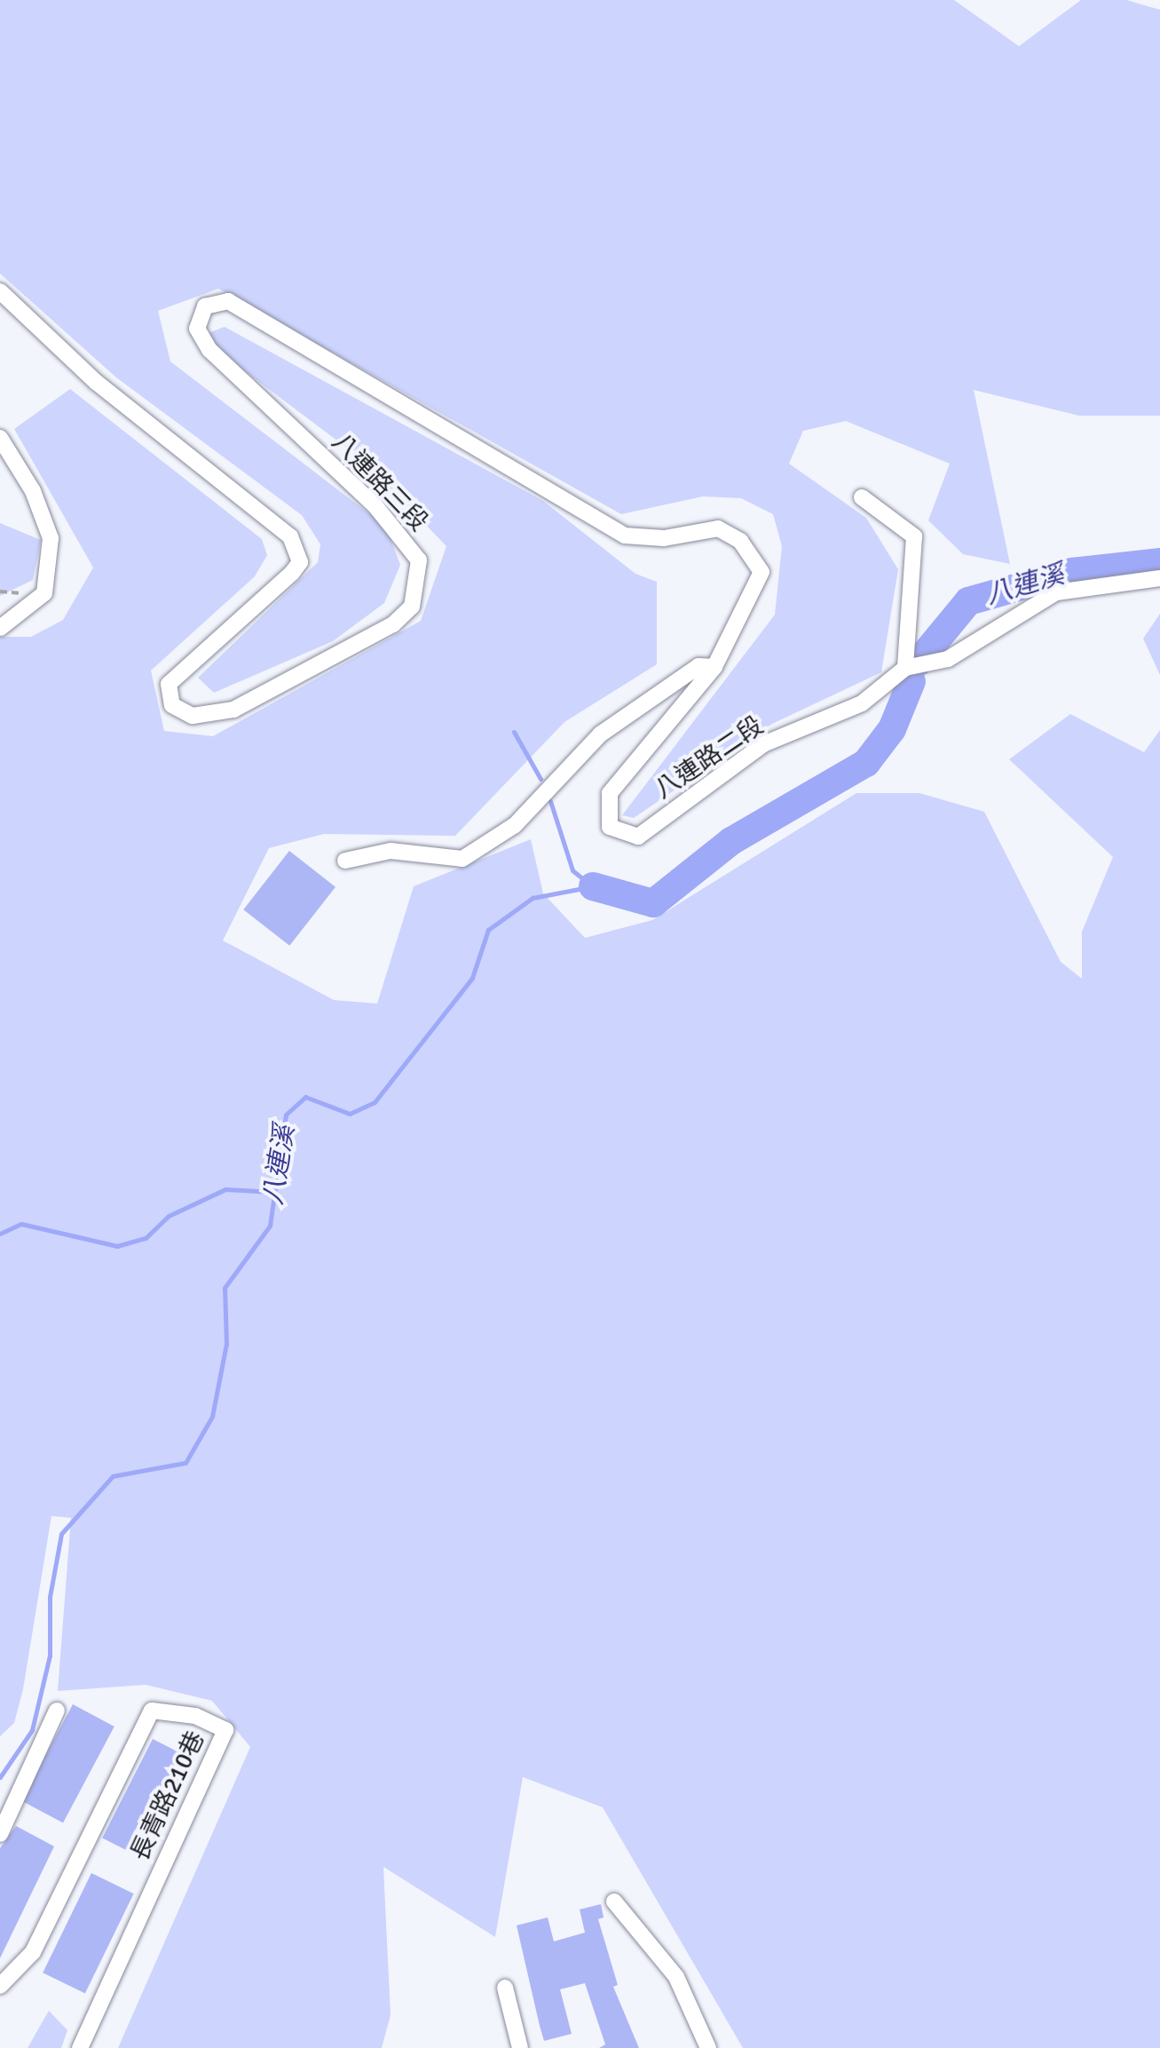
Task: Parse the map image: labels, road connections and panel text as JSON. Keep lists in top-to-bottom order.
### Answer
{
  "streets": {
    "street": ["八連路三段", "八連路二段", "長青路210巷"]
  },
  "crossings": [
    ["八連路三段", "八連路二段"]
  ],
  "water": ["八連溪"]
}
